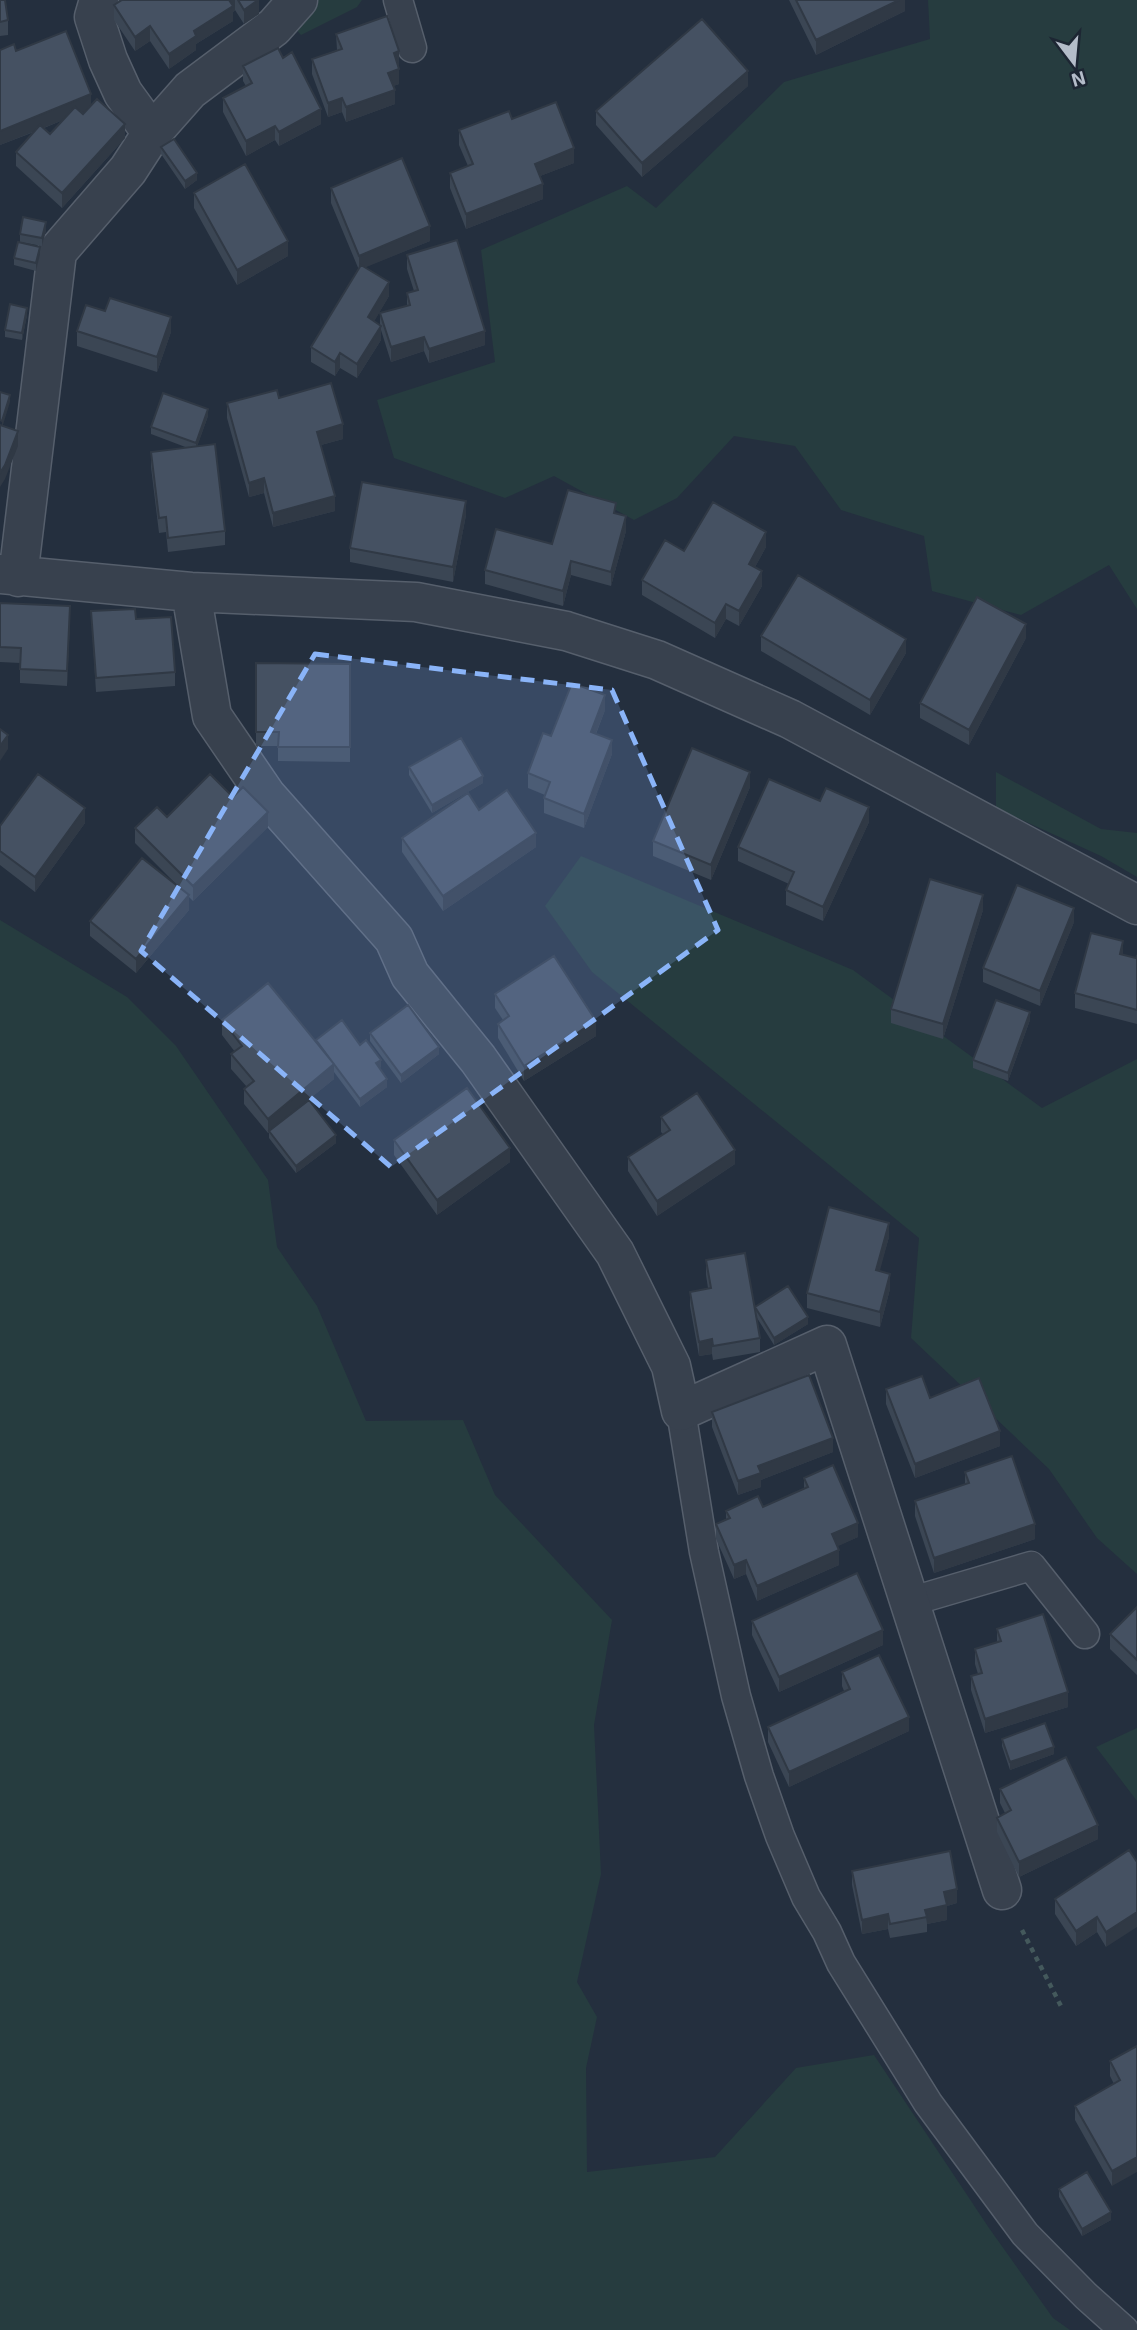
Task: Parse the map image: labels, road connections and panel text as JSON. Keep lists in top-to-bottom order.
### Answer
{
  "north": "bottom"
}
